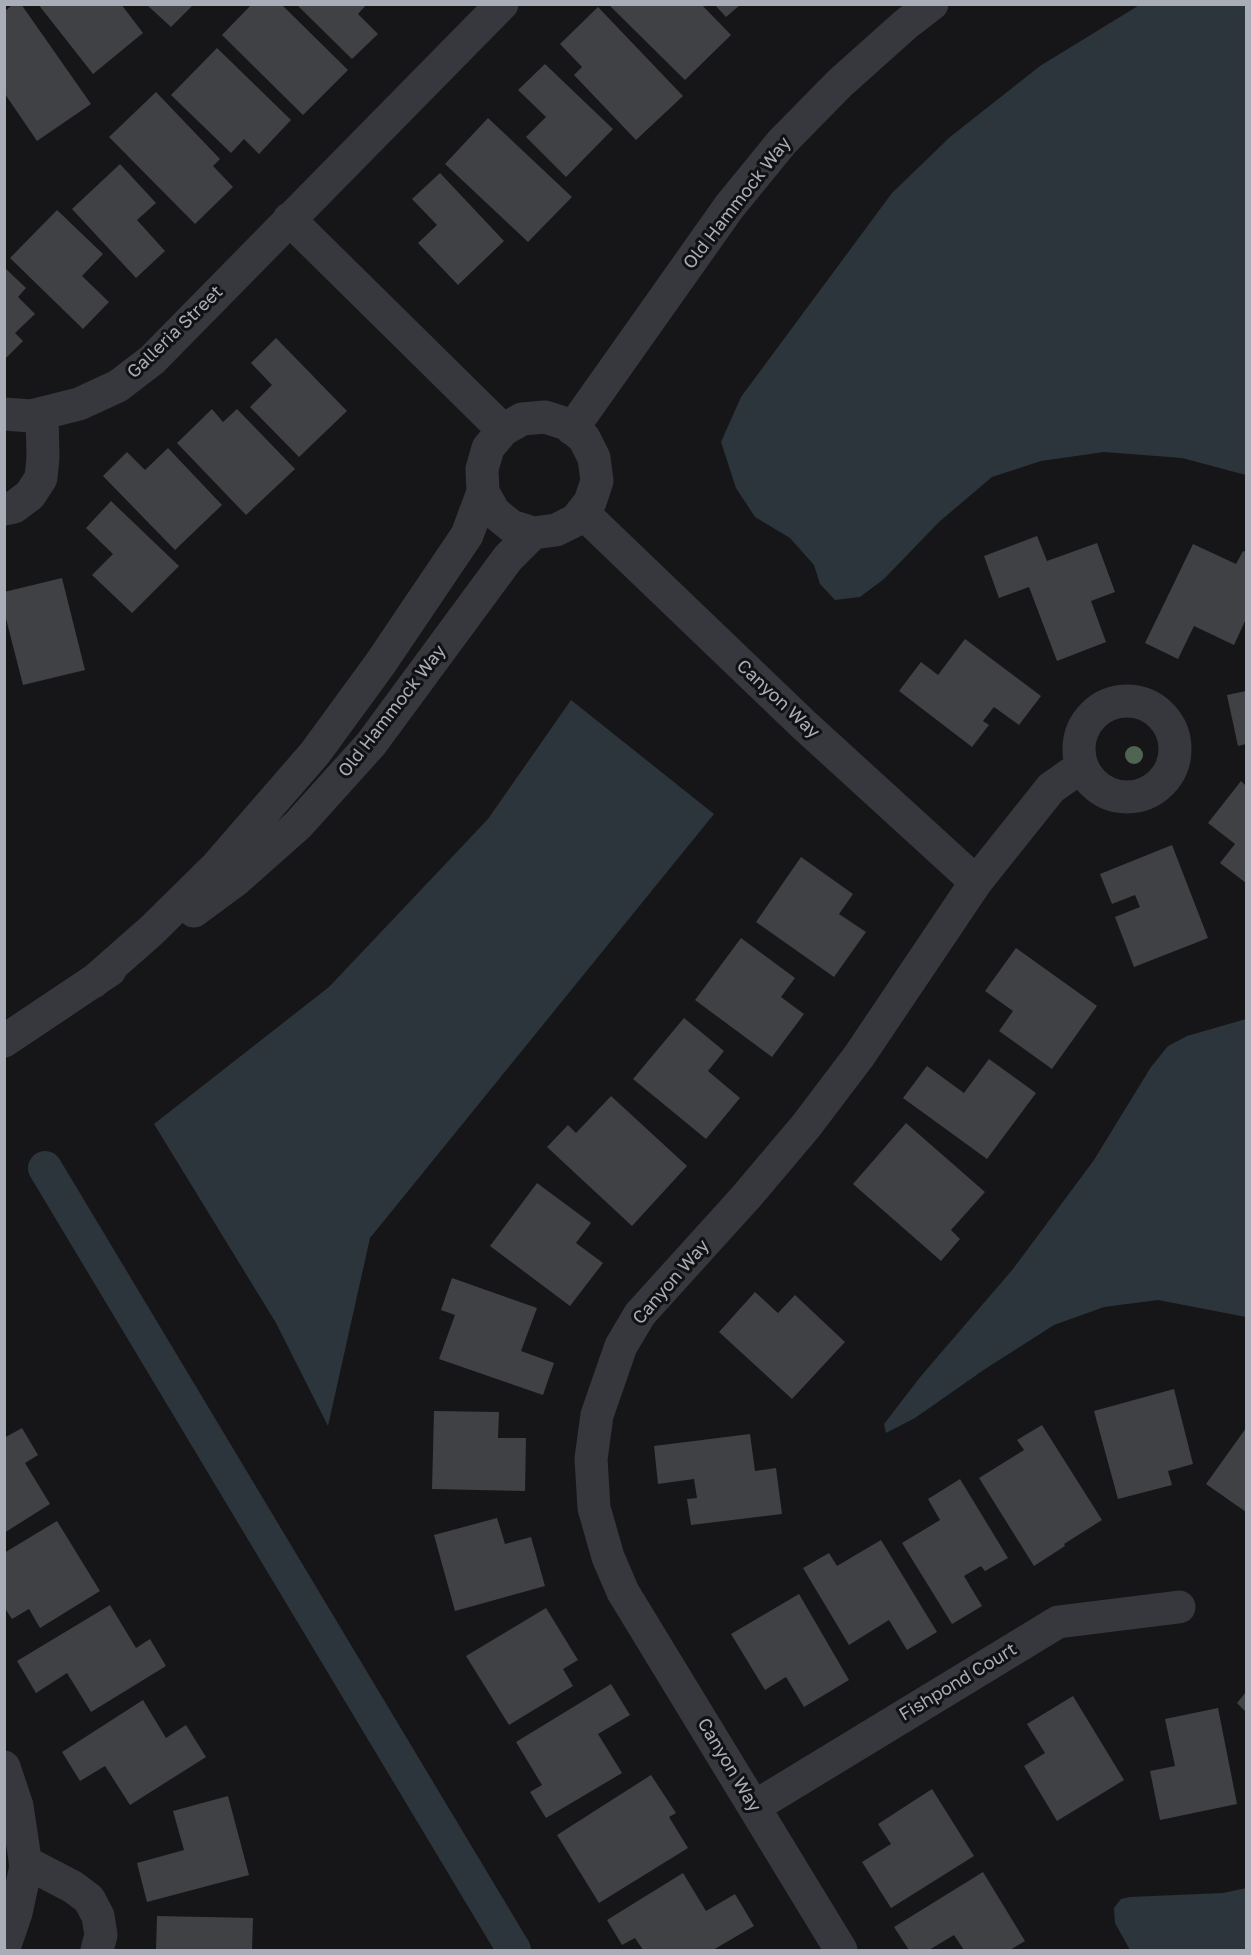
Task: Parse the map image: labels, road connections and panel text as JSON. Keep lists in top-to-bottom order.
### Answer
{
  "streets": {
    "street": [
      "Old Hammock Way",
      "Galleria Street",
      "Canyon Way",
      "Fishpond Court"
    ]
  },
  "crossings": [
    ["Old Hammock Way", "Canyon Way"],
    ["Canyon Way", "Fishpond Court"]
  ]
}
